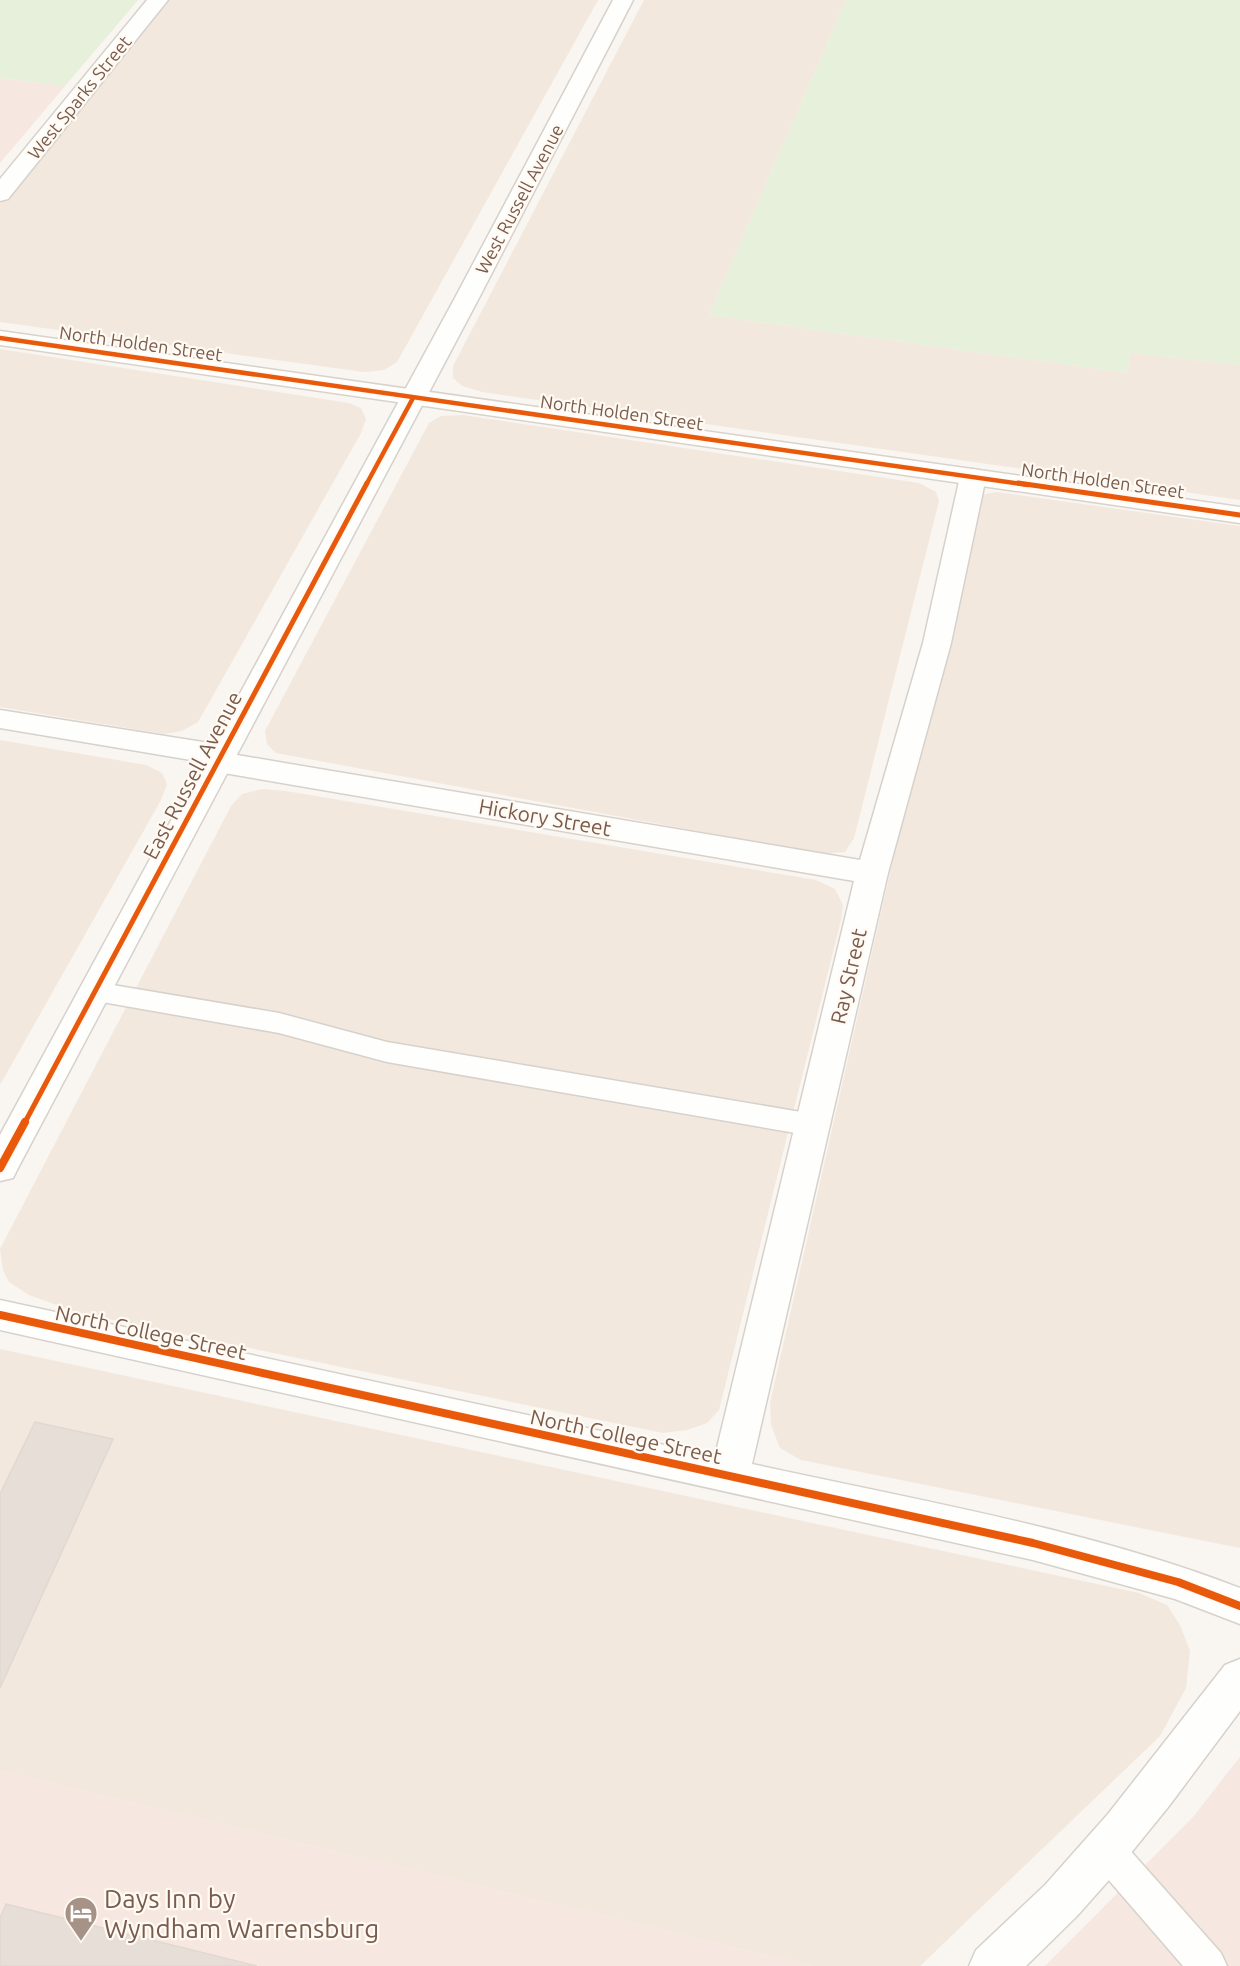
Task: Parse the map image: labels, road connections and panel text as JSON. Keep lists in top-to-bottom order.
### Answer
{
  "streets": {
    "street": [
      "West Sparks Street",
      "West Russell Avenue",
      "North Holden Street",
      "East Russell Avenue",
      "Hickory Street",
      "Ray Street",
      "North College Street"
    ]
  },
  "crossings": [
    ["West Russell Avenue", "North Holden Street"],
    ["West Russell Avenue", "East Russell Avenue"],
    ["North Holden Street", "East Russell Avenue"],
    ["North Holden Street", "Ray Street"],
    ["East Russell Avenue", "Hickory Street"],
    ["Hickory Street", "Ray Street"],
    ["Ray Street", "North College Street"]
  ],
  "places": {
    "hotel": ["Days Inn by Wyndham Warrensburg"]
  }
}
